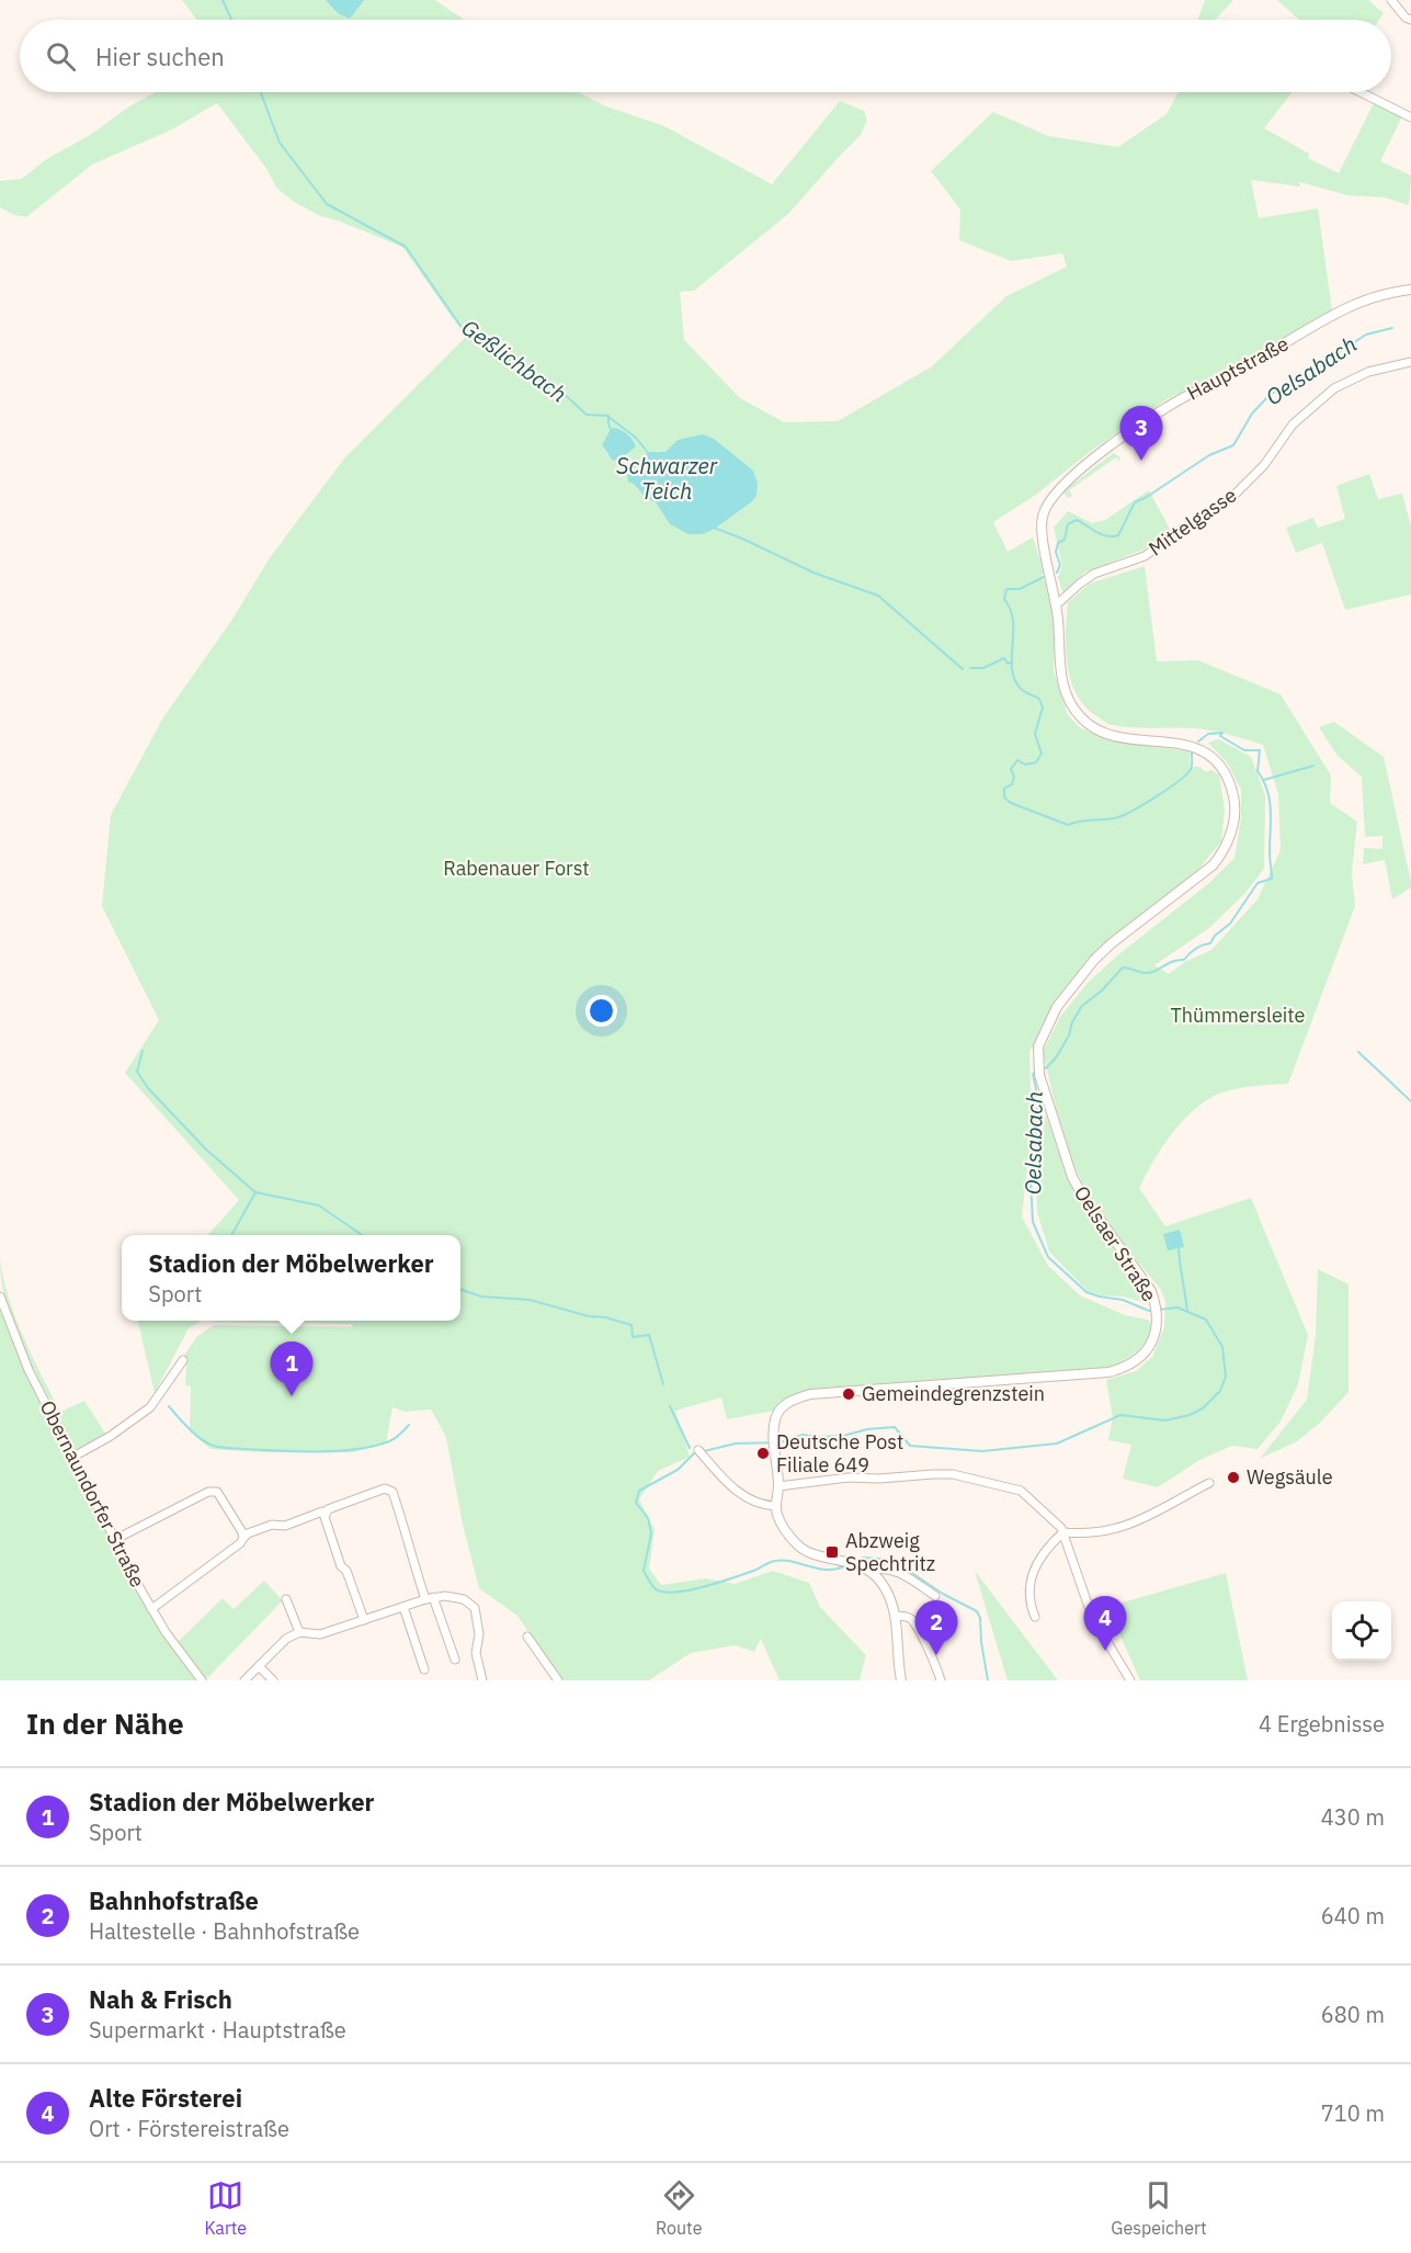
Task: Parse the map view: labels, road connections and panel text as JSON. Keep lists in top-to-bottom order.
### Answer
{
  "streets": {
    "main road": ["Hauptstraße", "Oelsaer Straße"],
    "street": ["Mittelgasse", "Obernaundorfer Straße"]
  },
  "crossings": [
    ["Hauptstraße", "Mittelgasse"],
    ["Hauptstraße", "Oelsaer Straße"],
    ["Mittelgasse", "Oelsaer Straße"]
  ],
  "water": ["Geßlichbach", "Oelsabach", "Schwarzer Teich"],
  "parks": ["Rabenauer Forst", "Thümmersleite"],
  "places": {
    "other": ["Gemeindegrenzstein", "Deutsche Post Filiale 649", "Wegsäule"],
    "transit": ["Abzweig Spechtritz"]
  },
  "page": {
    "search": "Hier suchen",
    "pins": [
      "3",
      "1",
      "4",
      "2"
    ],
    "popup": ["Stadion der Möbelwerker", "Sport"],
    "heading": ["In der Nähe", "4 Ergebnisse"],
    "list": [
      {
        "mark": "1",
        "name": "Stadion der Möbelwerker",
        "note": "Sport",
        "value": "430 m"
      },
      {
        "mark": "2",
        "name": "Bahnhofstraße",
        "note": "Haltestelle · Bahnhofstraße",
        "value": "640 m"
      },
      {
        "mark": "3",
        "name": "Nah & Frisch",
        "note": "Supermarkt · Hauptstraße",
        "value": "680 m"
      },
      {
        "mark": "4",
        "name": "Alte Försterei",
        "note": "Ort · Förstereistraße",
        "value": "710 m"
      }
    ],
    "nav": ["Karte", "Route", "Gespeichert"]
  }
}
